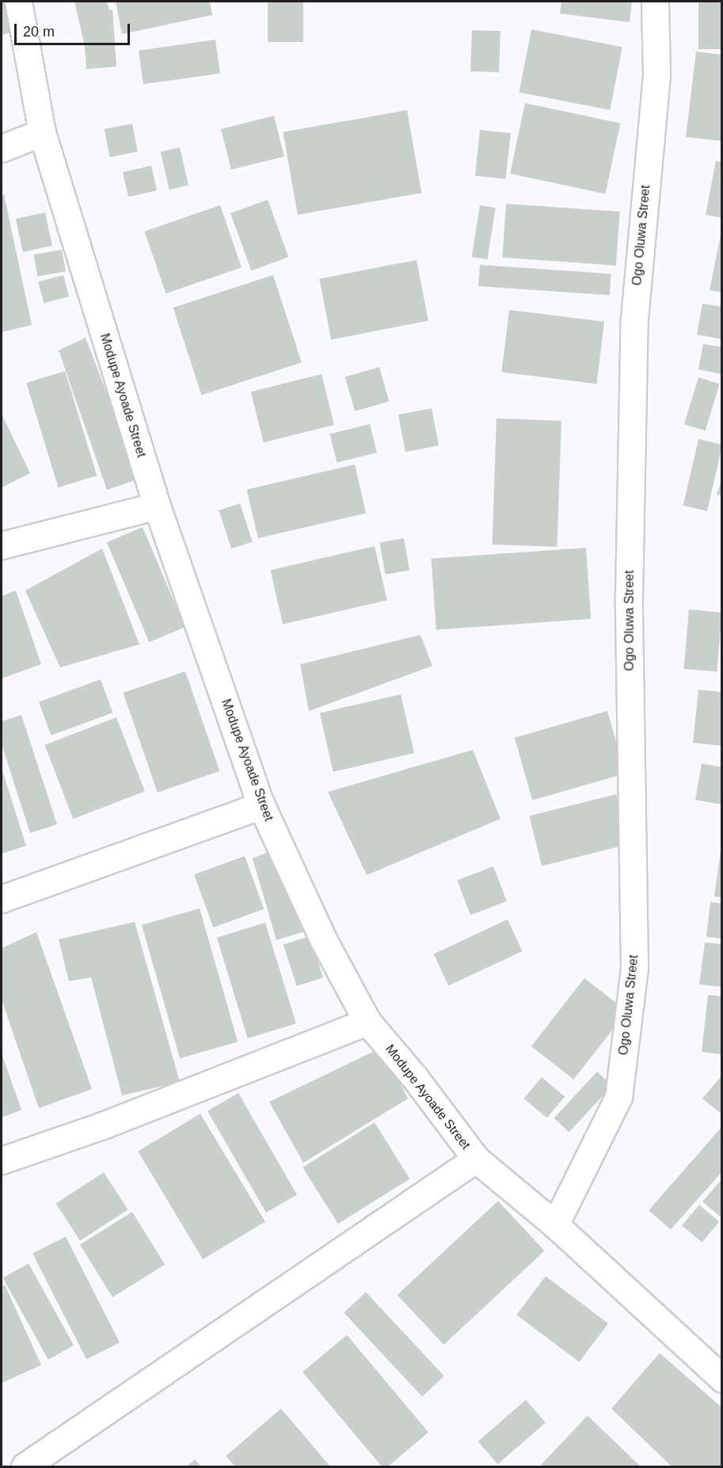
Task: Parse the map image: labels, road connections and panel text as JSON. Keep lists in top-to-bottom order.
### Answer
{
  "streets": {
    "street": ["Ogo Oluwa Street", "Modupe Ayoade Street"]
  },
  "crossings": [
    ["Ogo Oluwa Street", "Modupe Ayoade Street"]
  ],
  "scale_bar": "20 m"
}
